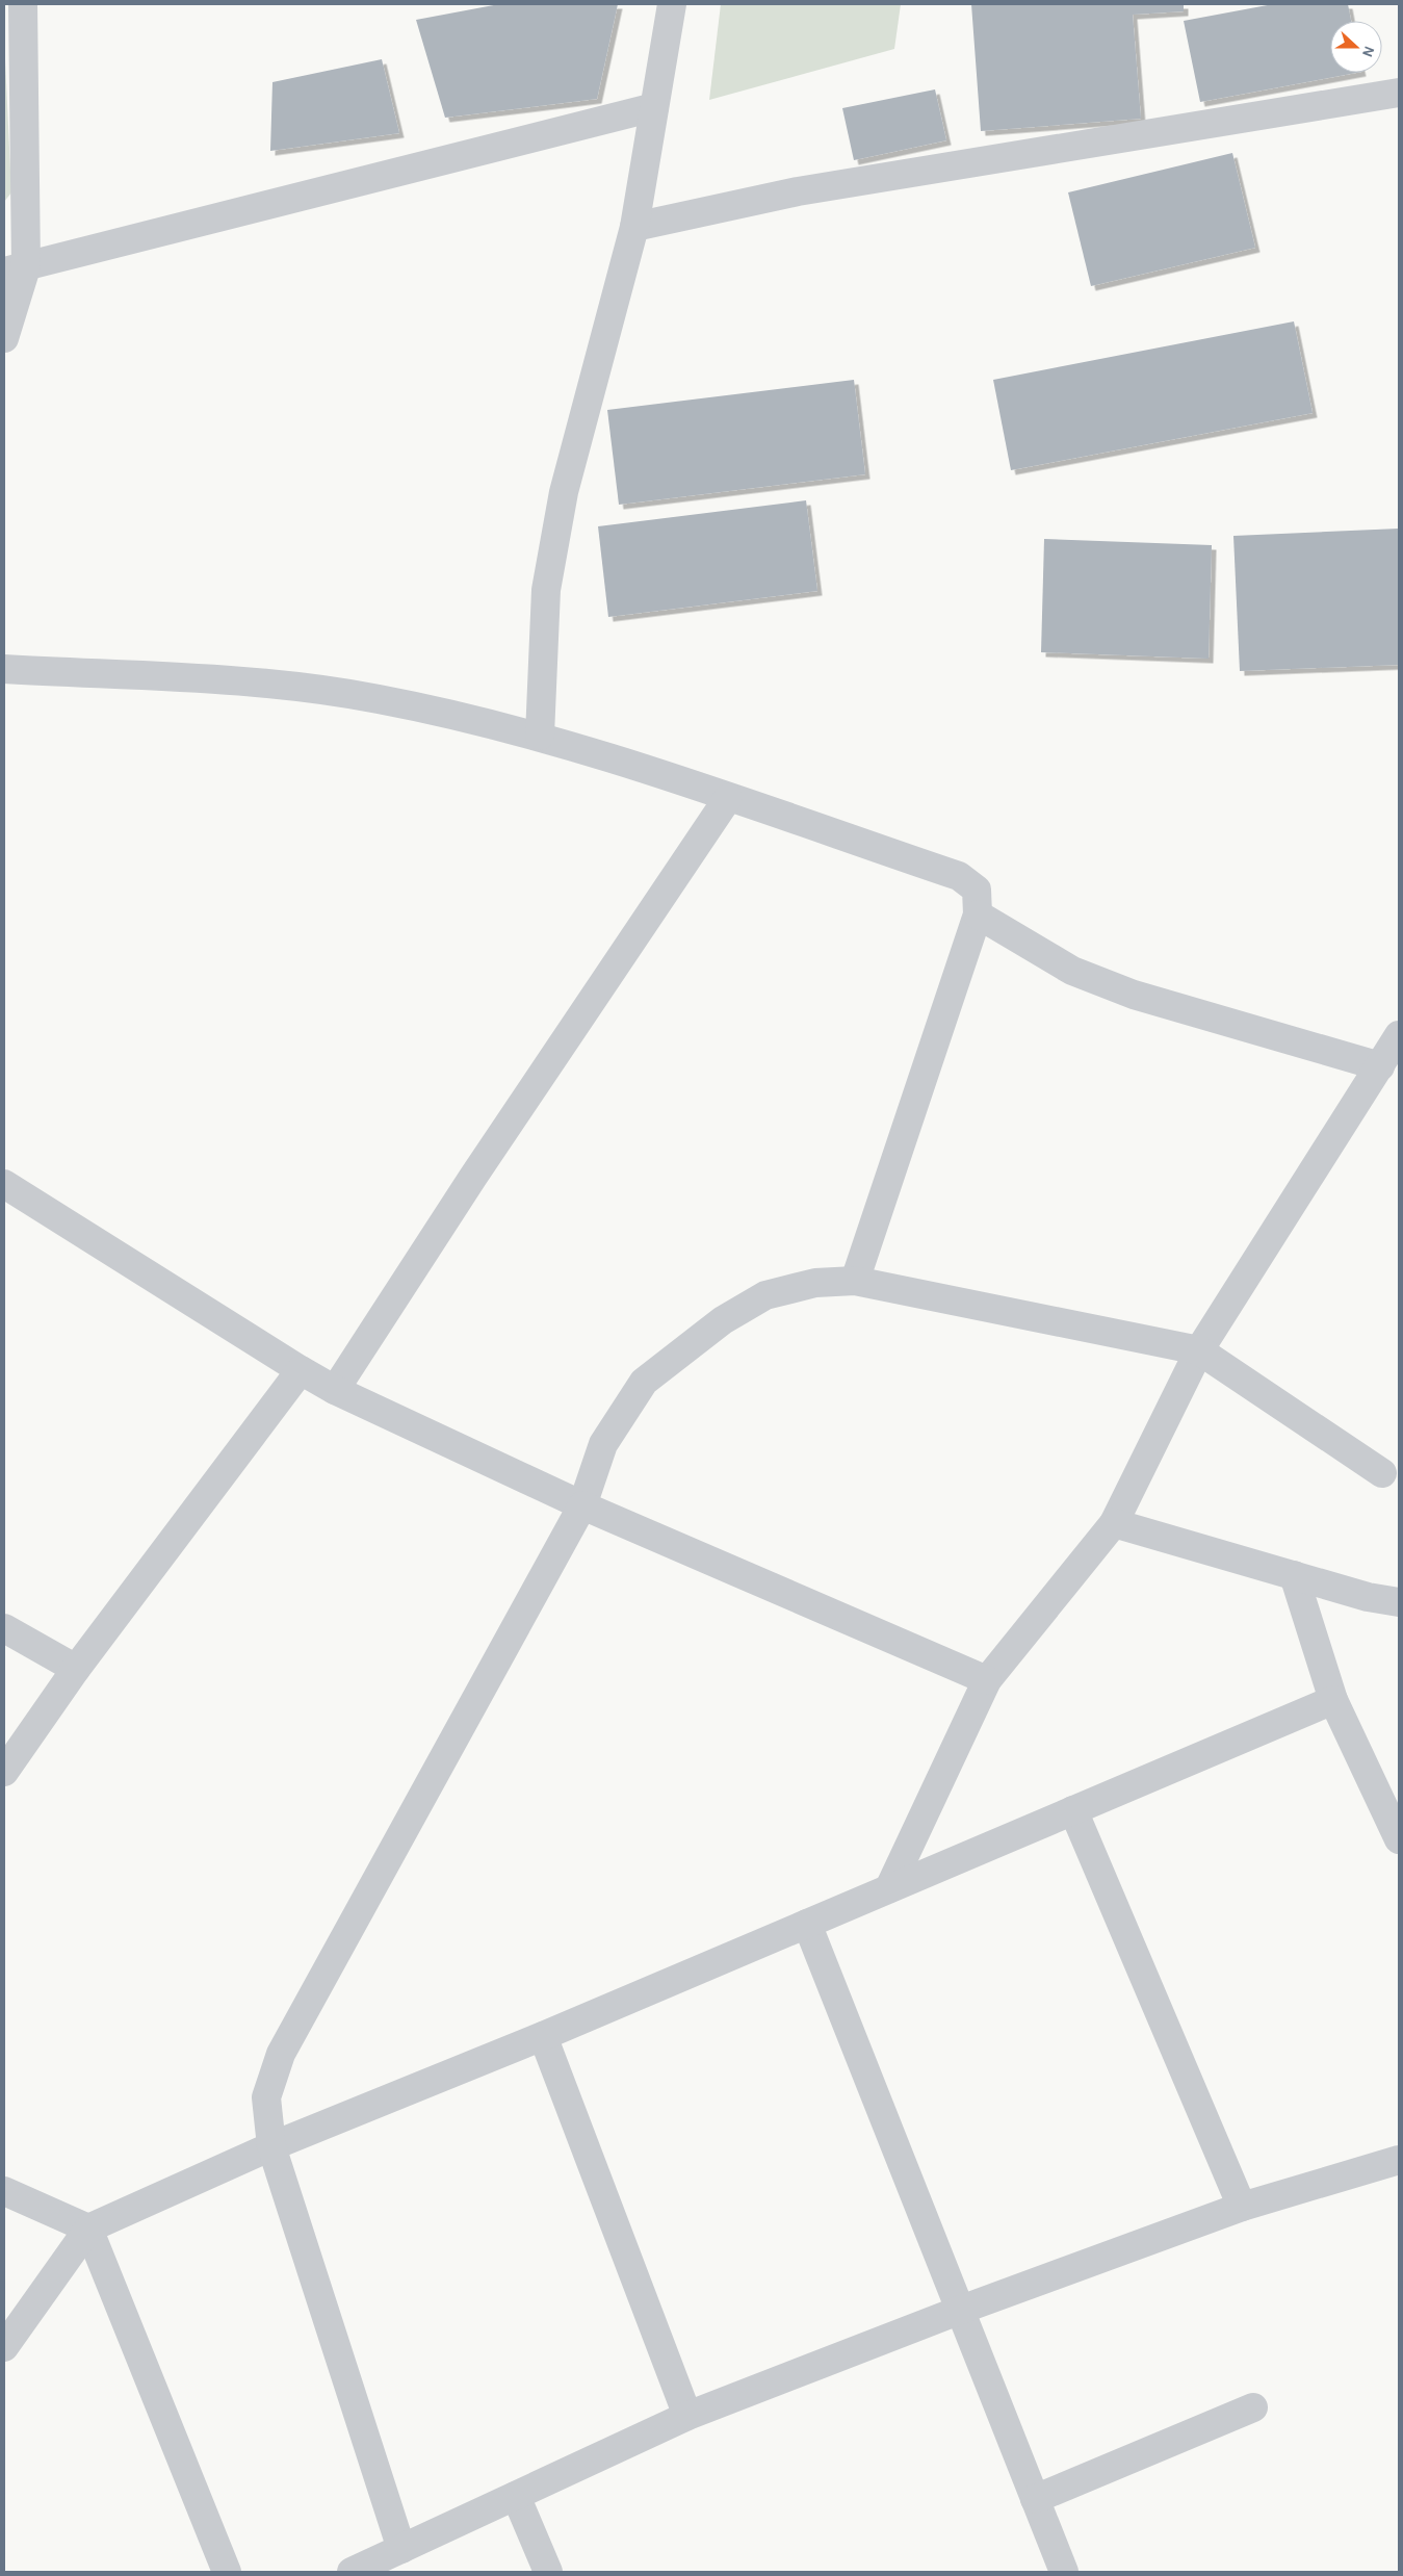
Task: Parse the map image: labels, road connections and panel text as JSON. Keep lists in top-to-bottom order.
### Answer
{
  "north": "right"
}
